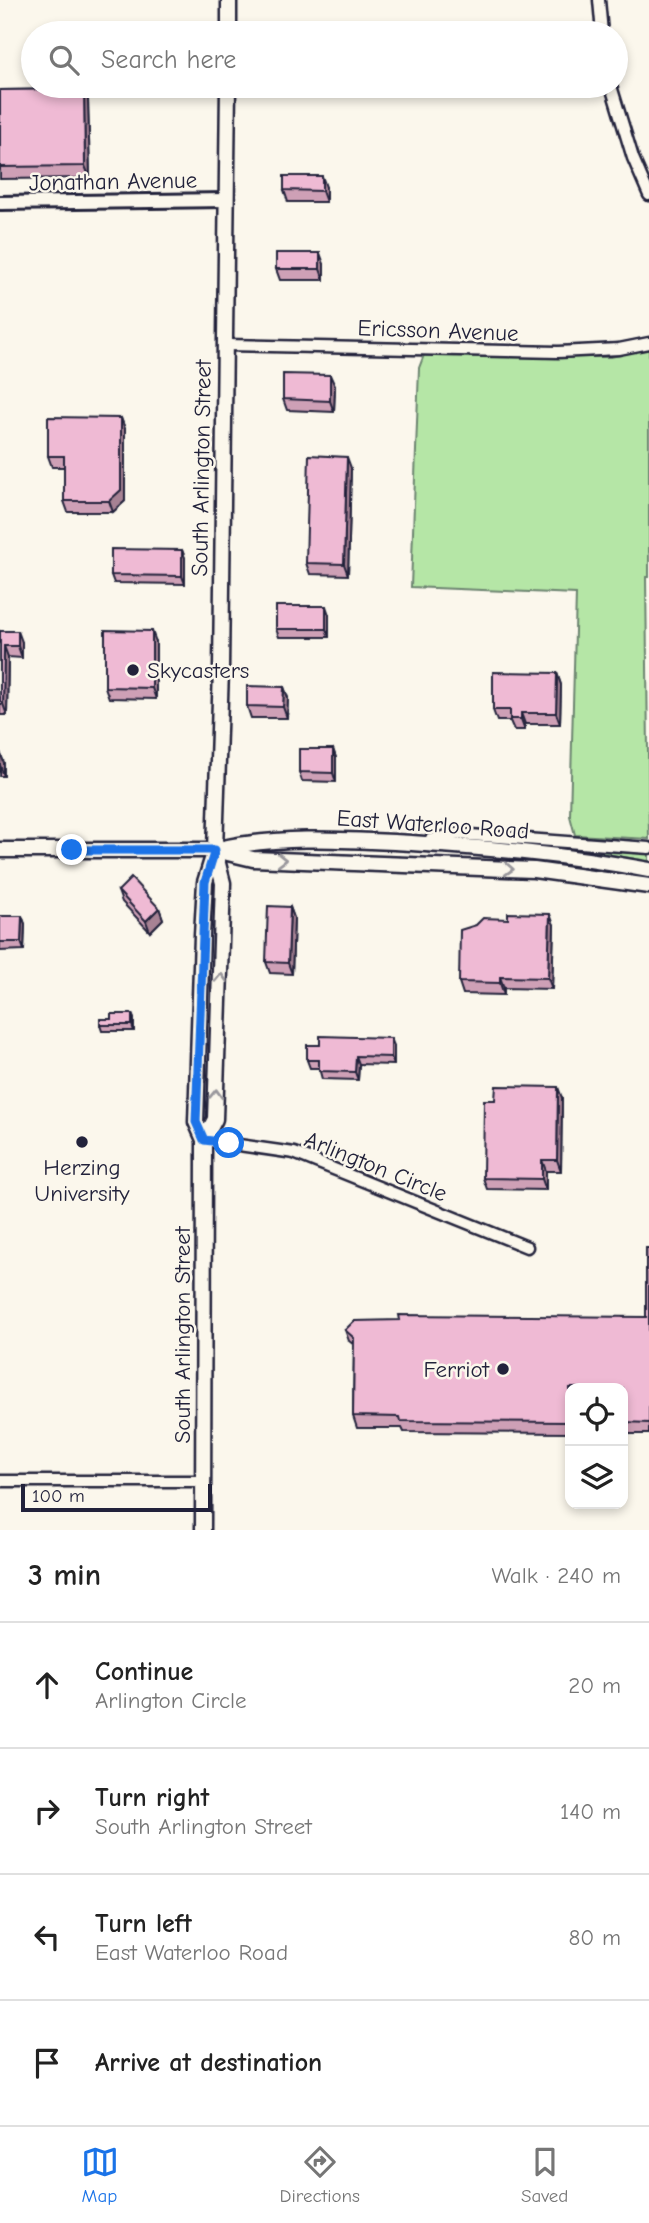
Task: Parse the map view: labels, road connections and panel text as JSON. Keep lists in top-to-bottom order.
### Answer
{
  "streets": {
    "main road": ["South Arlington Street", "East Waterloo Road"],
    "street": ["Jonathan Avenue", "Ericsson Avenue", "Arlington Circle"]
  },
  "crossings": [
    ["Jonathan Avenue", "South Arlington Street"],
    ["Ericsson Avenue", "South Arlington Street"],
    ["South Arlington Street", "East Waterloo Road"],
    ["South Arlington Street", "Arlington Circle"]
  ],
  "places": ["Skycasters", "Herzing University", "Ferriot"],
  "scale_bar": "100 m",
  "page": {
    "search": "Search here",
    "scale": "100 m",
    "heading": ["3 min", "Walk · 240 m"],
    "list": [
      ["Continue", "Arlington Circle", "20 m"],
      ["Turn right", "South Arlington Street", "140 m"],
      ["Turn left", "East Waterloo Road", "80 m"],
      "Arrive at destination"
    ],
    "nav": ["Map", "Directions", "Saved"]
  }
}
